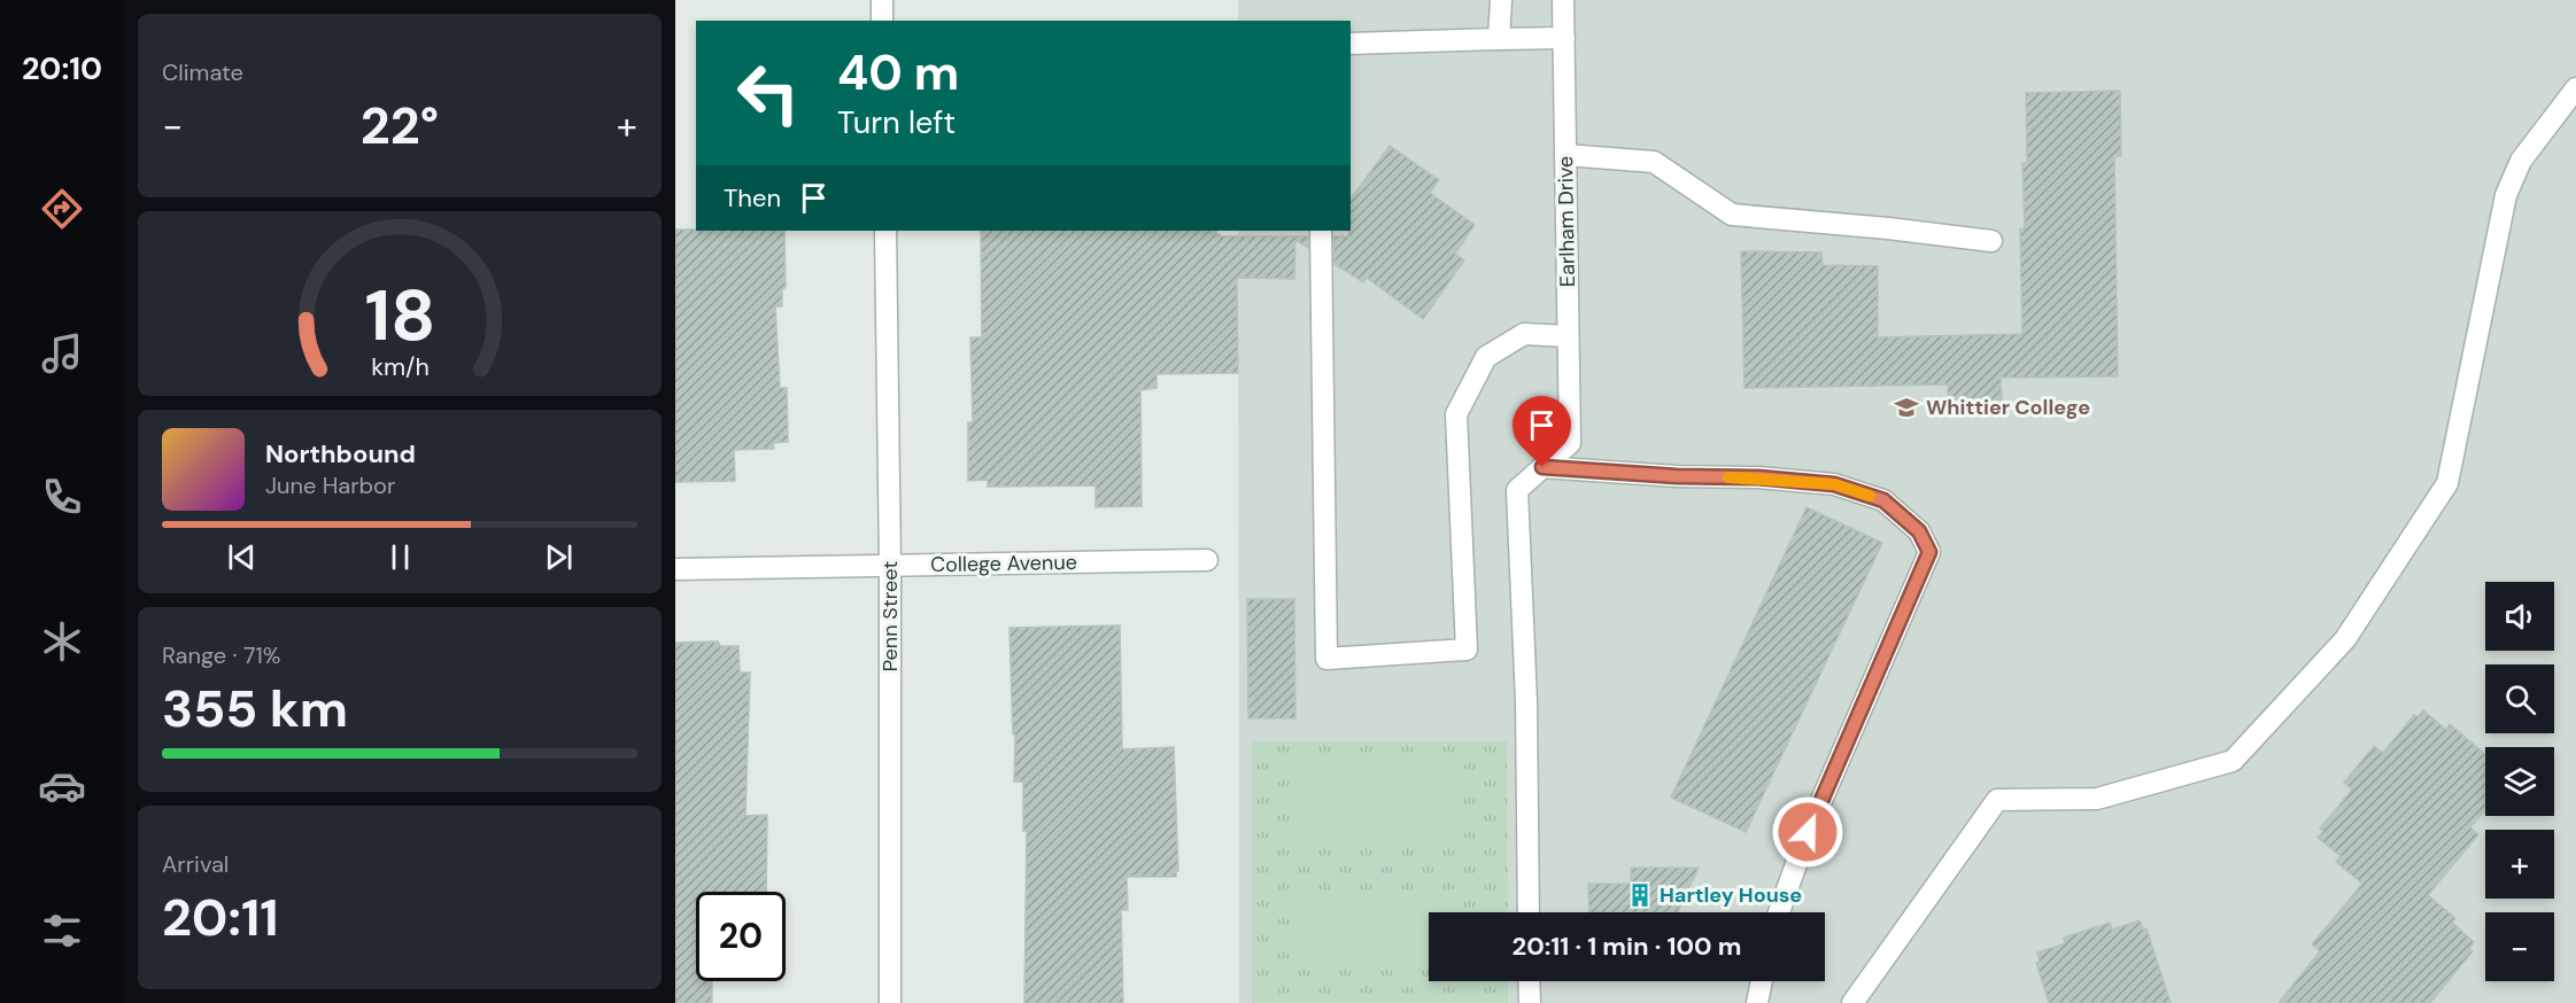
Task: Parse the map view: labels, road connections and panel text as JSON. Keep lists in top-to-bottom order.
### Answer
{
  "streets": {
    "street": ["Earlham Drive", "College Avenue", "Penn Street"]
  },
  "crossings": [
    ["College Avenue", "Penn Street"]
  ],
  "places": {
    "school or university": ["Whittier College"],
    "building": ["Hartley House"]
  },
  "page": {
    "tabs": "20:10",
    "tile": [
      "Climate",
      ["Range · 71%", "355 km"],
      ["Arrival", "20:11"]
    ],
    "turn": ["40 m", "Turn left"],
    "heat": ["−", "22°", "+"],
    "then": "Then",
    "song": ["Northbound", "June Harbor"],
    "map_buttons": ["+", "−"],
    "limit": "20",
    "trip": "20:11 · 1 min · 100 m",
    "gauge": ["18", "km/h"]
  }
}
